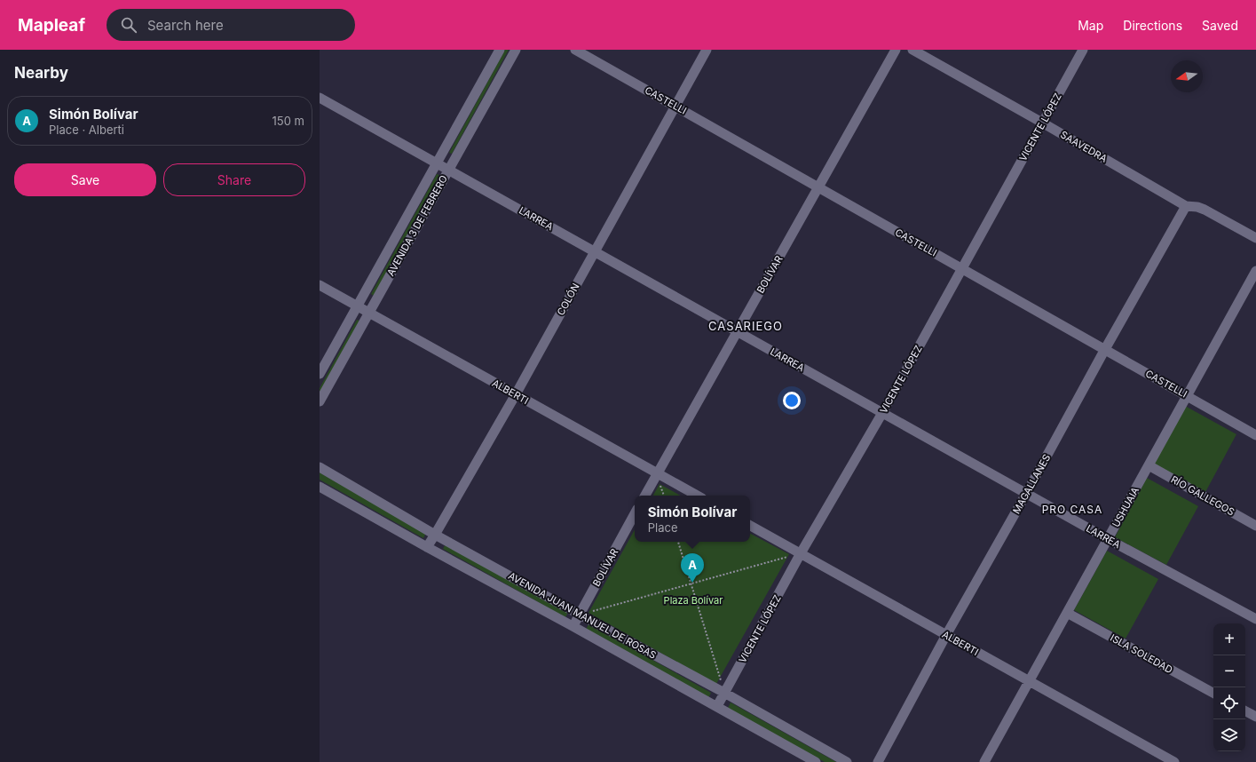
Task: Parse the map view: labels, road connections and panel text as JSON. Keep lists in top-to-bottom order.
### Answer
{
  "streets": {
    "street": [
      "CASTELLI",
      "VICENTE LÓPEZ",
      "SAAVEDRA",
      "LARREA",
      "AVENIDA 3 DE FEBRERO",
      "BOLÍVAR",
      "COLÓN",
      "ALBERTI",
      "MAGALLANES",
      "RÍO GALLEGOS",
      "USHUAIA",
      "AVENIDA JUAN MANUEL DE ROSAS",
      "ISLA SOLEDAD"
    ]
  },
  "crossings": [
    ["CASTELLI", "VICENTE LÓPEZ"],
    ["CASTELLI", "BOLÍVAR"],
    ["CASTELLI", "COLÓN"],
    ["CASTELLI", "MAGALLANES"],
    ["CASTELLI", "USHUAIA"],
    ["VICENTE LÓPEZ", "SAAVEDRA"],
    ["VICENTE LÓPEZ", "LARREA"],
    ["VICENTE LÓPEZ", "ALBERTI"],
    ["VICENTE LÓPEZ", "AVENIDA JUAN MANUEL DE ROSAS"],
    ["SAAVEDRA", "MAGALLANES"],
    ["LARREA", "AVENIDA 3 DE FEBRERO"],
    ["LARREA", "BOLÍVAR"],
    ["LARREA", "COLÓN"],
    ["LARREA", "MAGALLANES"],
    ["LARREA", "USHUAIA"],
    ["AVENIDA 3 DE FEBRERO", "ALBERTI"],
    ["BOLÍVAR", "ALBERTI"],
    ["BOLÍVAR", "AVENIDA JUAN MANUEL DE ROSAS"],
    ["COLÓN", "ALBERTI"],
    ["COLÓN", "AVENIDA JUAN MANUEL DE ROSAS"],
    ["ALBERTI", "MAGALLANES"],
    ["ALBERTI", "USHUAIA"],
    ["RÍO GALLEGOS", "USHUAIA"],
    ["USHUAIA", "ISLA SOLEDAD"]
  ],
  "districts": ["CASARIEGO", "PRO CASA"],
  "parks": ["Plaza Bolívar"],
  "north": "left",
  "page": {
    "header": "Mapleaf",
    "search": "Search here",
    "nav": ["Map", "Directions", "Saved"],
    "heading": "Nearby",
    "list": [
      {
        "mark": "A",
        "name": "Simón Bolívar",
        "note": "Place · Alberti",
        "value": "150 m"
      }
    ],
    "buttons": ["Save", "Share"],
    "popup": ["Simón Bolívar", "Place"],
    "pins": "A",
    "map_buttons": ["+", "−"]
  }
}
